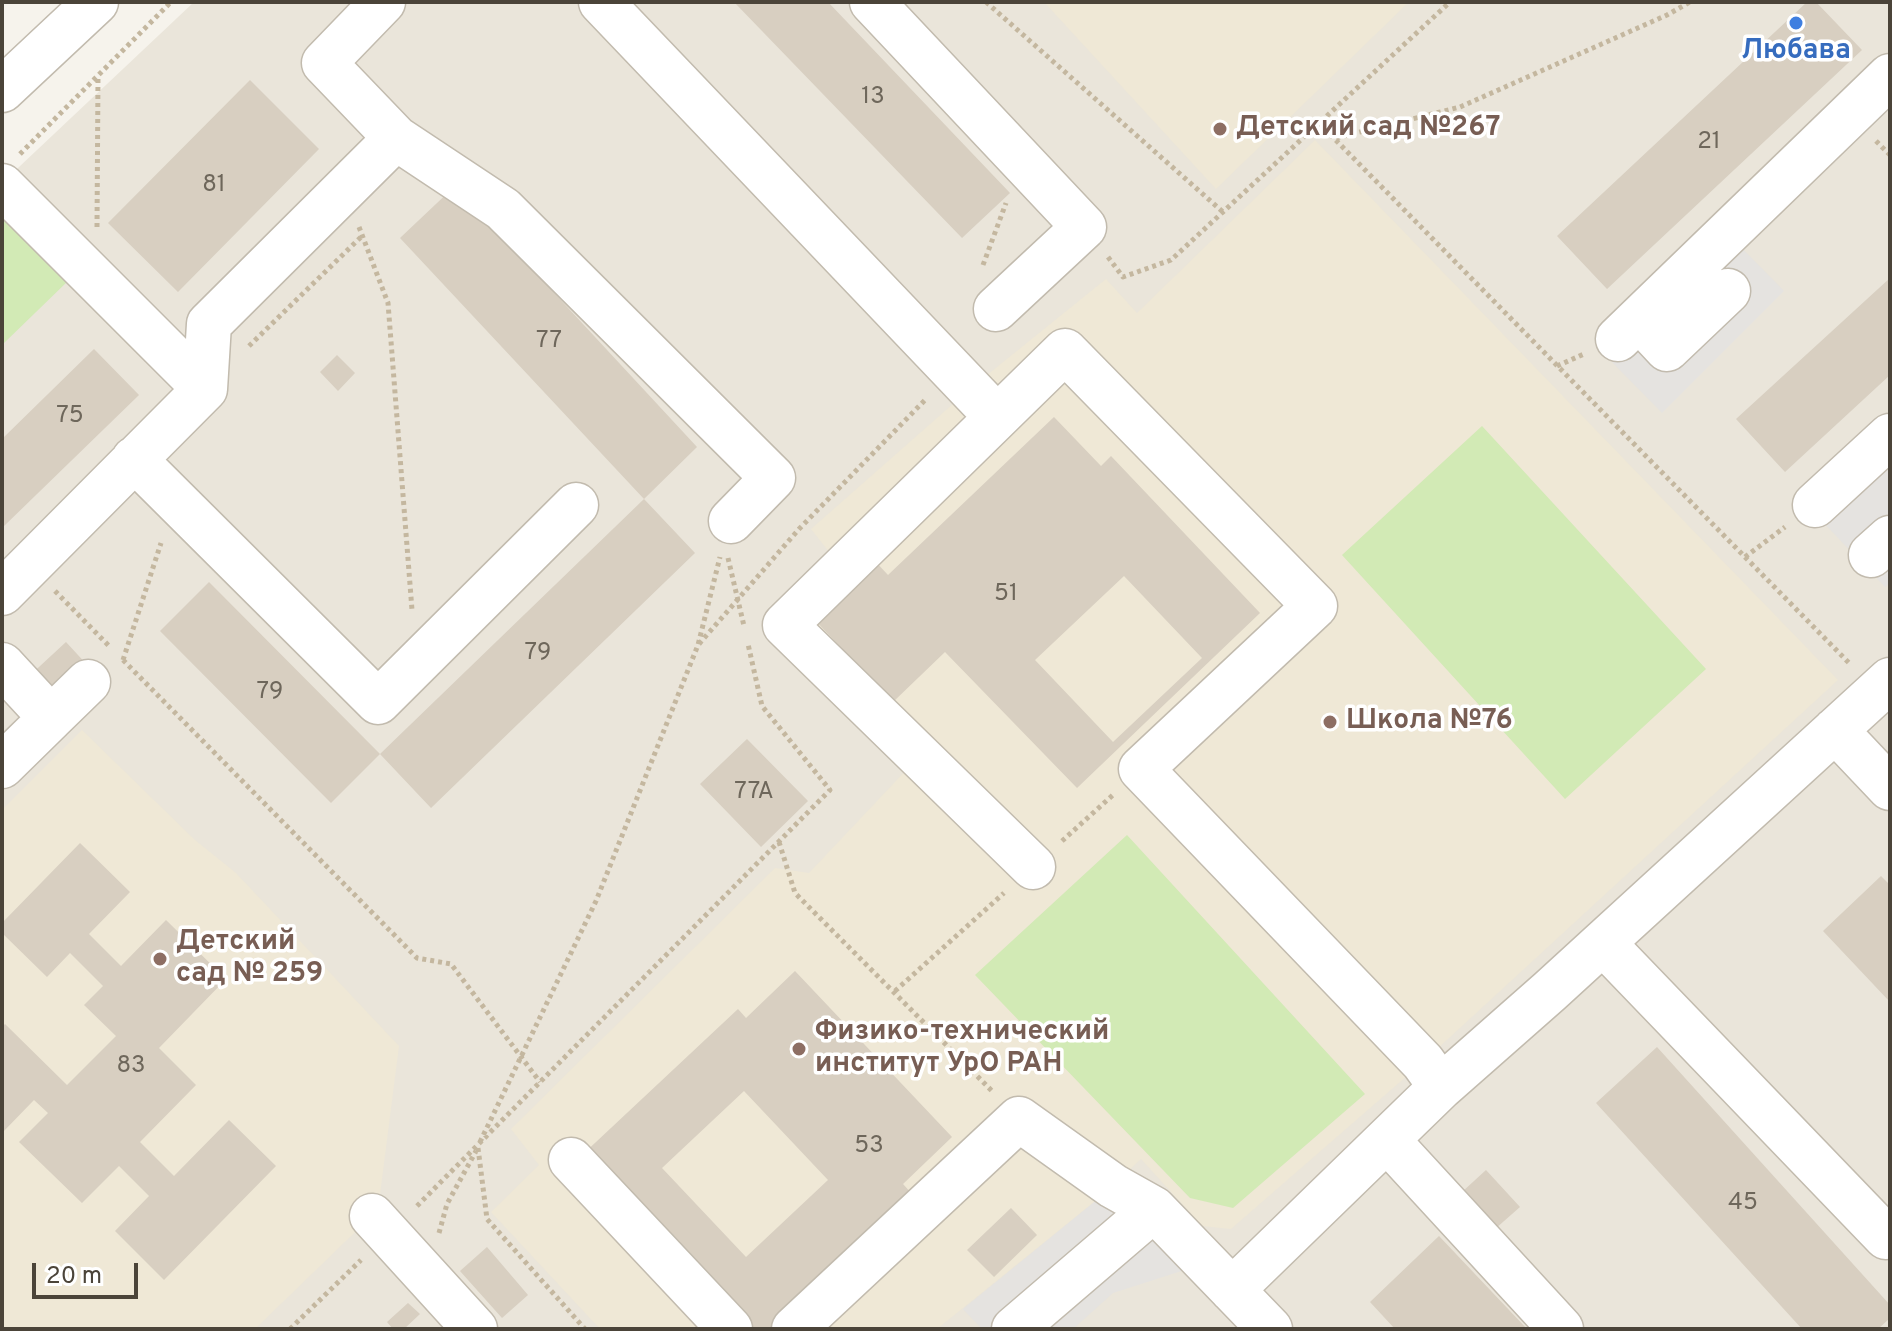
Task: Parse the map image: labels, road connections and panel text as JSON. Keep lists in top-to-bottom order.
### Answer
{
  "places": [
    "Любава",
    "Детский сад №267",
    "Школа №76",
    "Детский сад № 259",
    "Физико-технический институт УрО РАН"
  ],
  "house_numbers": [
    "13",
    "21",
    "81",
    "77",
    "75",
    "51",
    "79",
    "79",
    "77А",
    "83",
    "53",
    "45"
  ],
  "scale_bar": "20 m"
}
